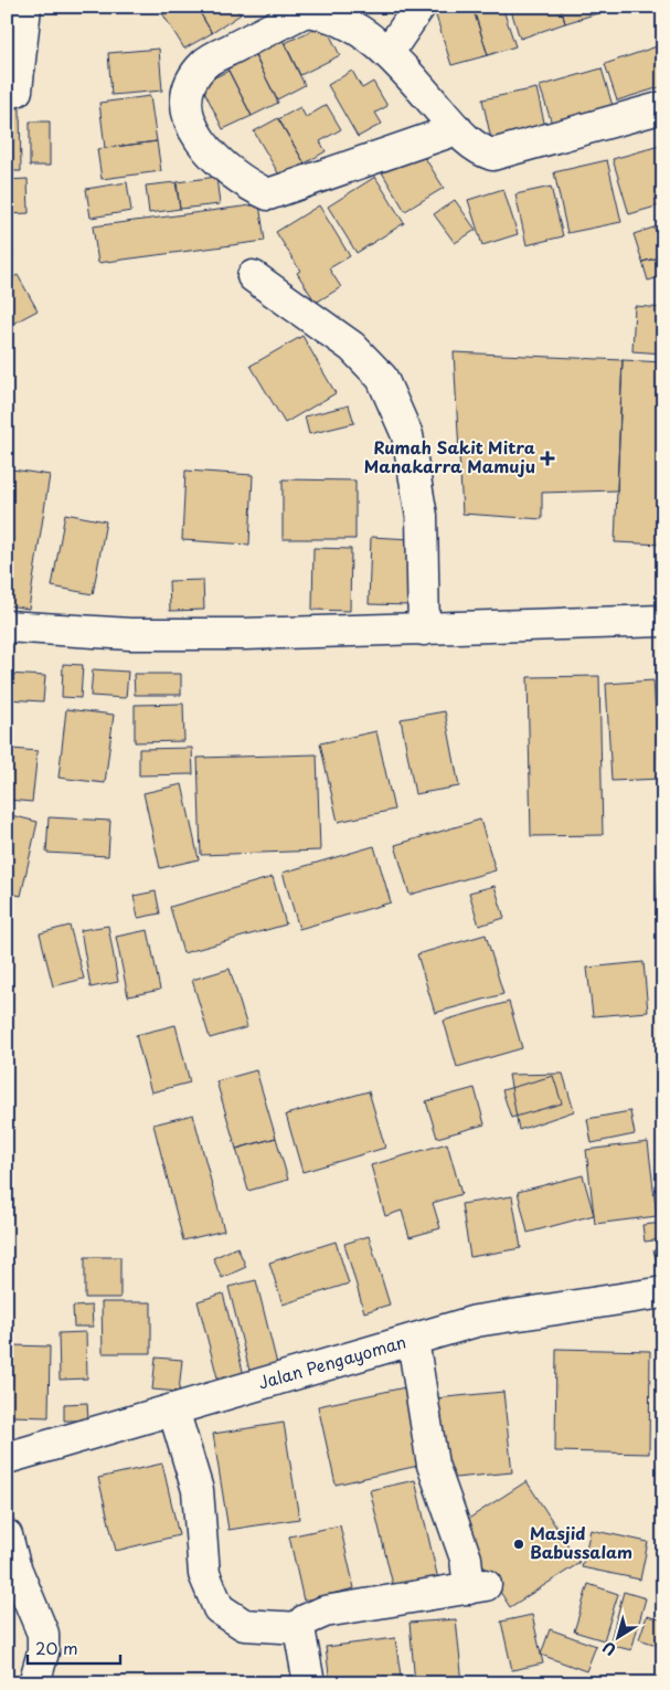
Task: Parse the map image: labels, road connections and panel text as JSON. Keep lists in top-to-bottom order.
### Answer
{
  "streets": {
    "street": ["Jalan Pengayoman"]
  },
  "places": {
    "health": ["Rumah Sakit Mitra Manakarra Mamuju"],
    "other": ["Masjid Babussalam"]
  },
  "scale_bar": "20 m",
  "north": "bottom left"
}
